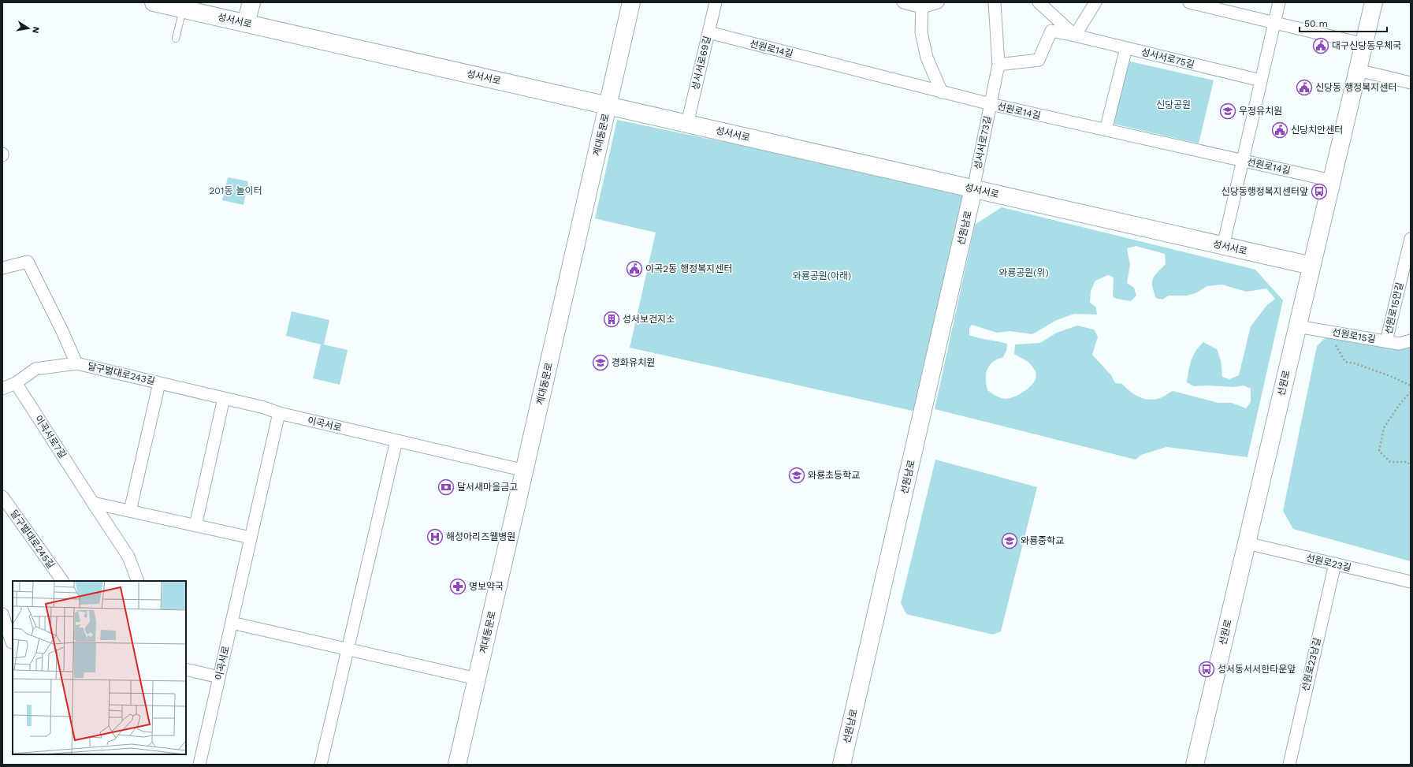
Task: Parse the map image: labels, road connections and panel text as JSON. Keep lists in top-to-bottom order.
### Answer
{
  "streets": {
    "main road": [
      "성서서로",
      "계대동문로",
      "선원남로",
      "선원로"
    ],
    "street": [
      "선원로14길",
      "성서서로75길",
      "성서서로69길",
      "성서서로73길",
      "선원로15안길",
      "선원로15길",
      "달구벌대로243길",
      "이곡서로",
      "이곡서로7길",
      "달구벌대로245길",
      "선원로23길",
      "선원로23남길"
    ]
  },
  "crossings": [
    ["성서서로", "성서서로69길"],
    ["성서서로", "계대동문로"],
    ["성서서로", "성서서로73길"],
    ["성서서로", "선원남로"],
    ["성서서로", "선원로"],
    ["선원로14길", "성서서로69길"],
    ["선원로14길", "성서서로73길"],
    ["선원로14길", "선원로"],
    ["성서서로75길", "성서서로73길"],
    ["계대동문로", "이곡서로"],
    ["성서서로73길", "선원남로"],
    ["선원로15안길", "선원로15길"],
    ["선원로15길", "선원로"],
    ["달구벌대로243길", "이곡서로"],
    ["선원로", "선원로23길"],
    ["선원로23길", "선원로23남길"]
  ],
  "parks": [
    "신당공원",
    "201동 놀이터",
    "와룡공원(위)",
    "와룡공원(아래)"
  ],
  "places": {
    "public building": [
      "대구신당동우체국",
      "신당동 행정복지센터",
      "신당치안센터",
      "이곡2동 행정복지센터"
    ],
    "school or university": [
      "우정유치원",
      "경화유치원",
      "와룡초등학교",
      "와룡중학교"
    ],
    "bus stop": ["신당동행정복지센터앞", "성서동서서한타운앞"],
    "building": ["성서보건지소"],
    "bank": ["달서새마을금고"],
    "hospital": ["해성아리즈웰병원"],
    "pharmacy": ["명보약국"]
  },
  "scale_bar": "50 m",
  "north": "right"
}
